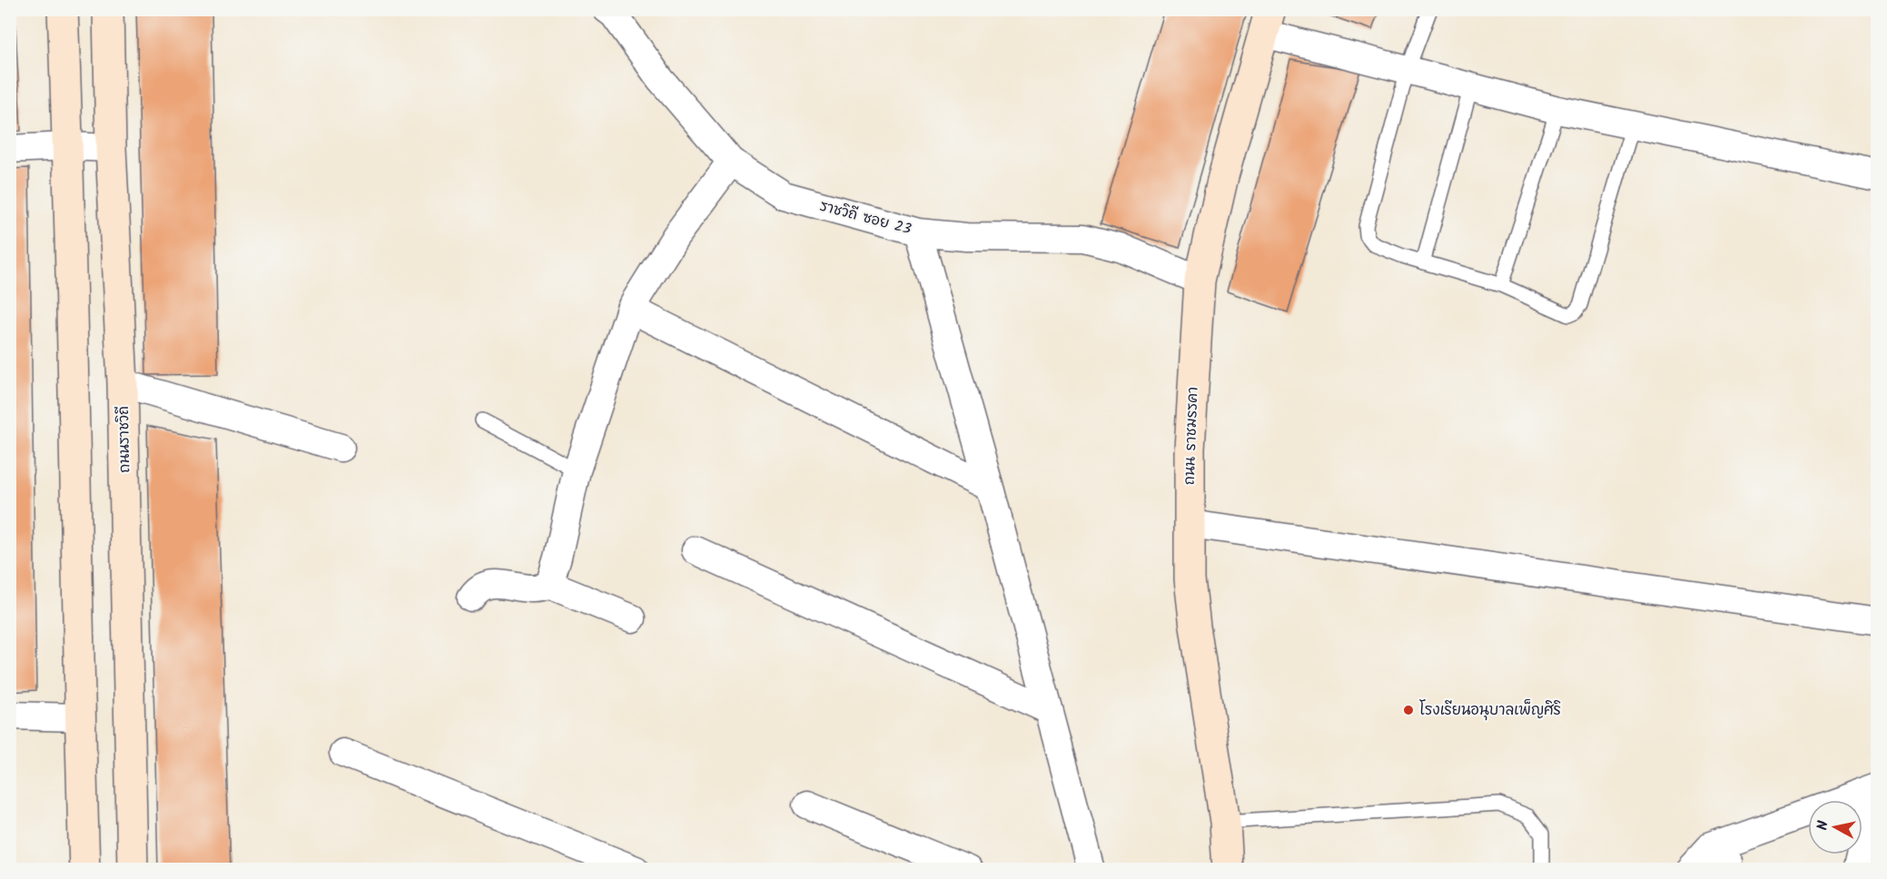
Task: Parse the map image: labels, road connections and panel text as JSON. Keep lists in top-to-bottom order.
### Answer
{
  "streets": {
    "main road": ["ถนน ราชมรรคา", "ถนนราชวิถี"],
    "street": ["ราชวิถี ซอย 23"]
  },
  "crossings": [
    ["ราชวิถี ซอย 23", "ถนน ราชมรรคา"]
  ],
  "places": ["โรงเรียนอนุบาลเพ็ญศิริ"],
  "north": "left"
}
